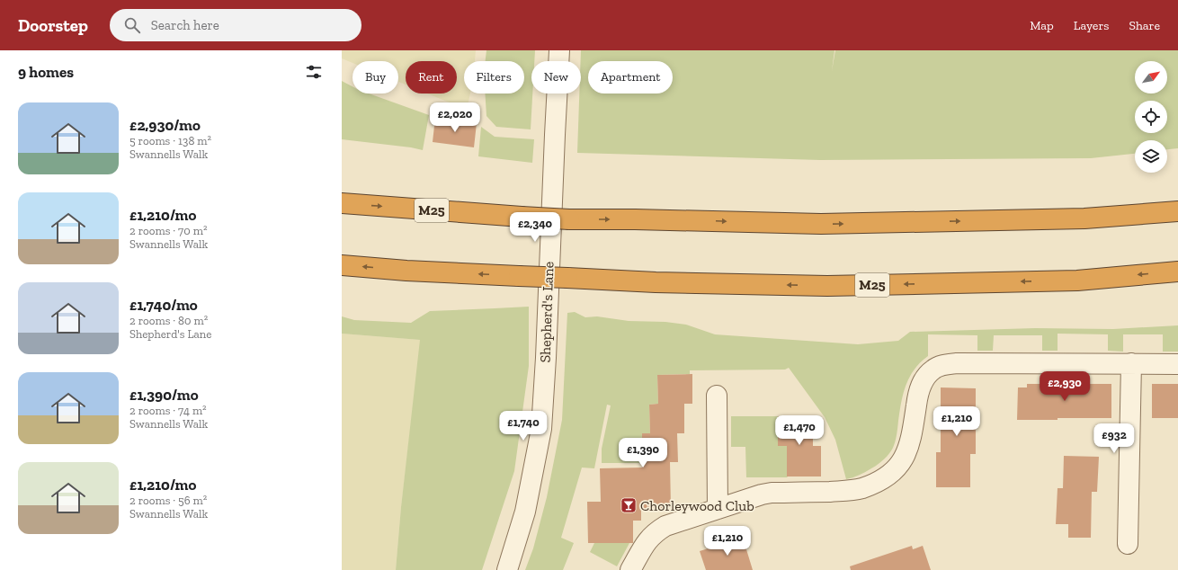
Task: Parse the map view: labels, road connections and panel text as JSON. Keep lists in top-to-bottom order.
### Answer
{
  "streets": {
    "highway": ["M25"],
    "street": ["Shepherd's Lane"]
  },
  "places": {
    "bar": ["Chorleywood Club"]
  },
  "north": "top right",
  "page": {
    "header": "Doorstep",
    "search": "Search here",
    "nav": ["Map", "Layers", "Share"],
    "heading": "9 homes",
    "chip": [
      "Buy",
      "Rent",
      "Filters",
      "New",
      "Apartment"
    ],
    "list": [
      {
        "name": "£2,930/mo",
        "note": "5 rooms · 138 m² · Swannells Walk"
      },
      {
        "name": "£1,210/mo",
        "note": "2 rooms · 70 m² · Swannells Walk"
      },
      {
        "name": "£1,740/mo",
        "note": "2 rooms · 80 m² · Shepherd's Lane"
      },
      {
        "name": "£1,390/mo",
        "note": "2 rooms · 74 m² · Swannells Walk"
      },
      {
        "name": "£1,210/mo",
        "note": "2 rooms · 56 m² · Swannells Walk"
      }
    ],
    "price": [
      "£2,020",
      "£2,340",
      "£2,930",
      "£1,210",
      "£1,740",
      "£1,470",
      "£932",
      "£1,390",
      "£1,210"
    ]
  }
}
